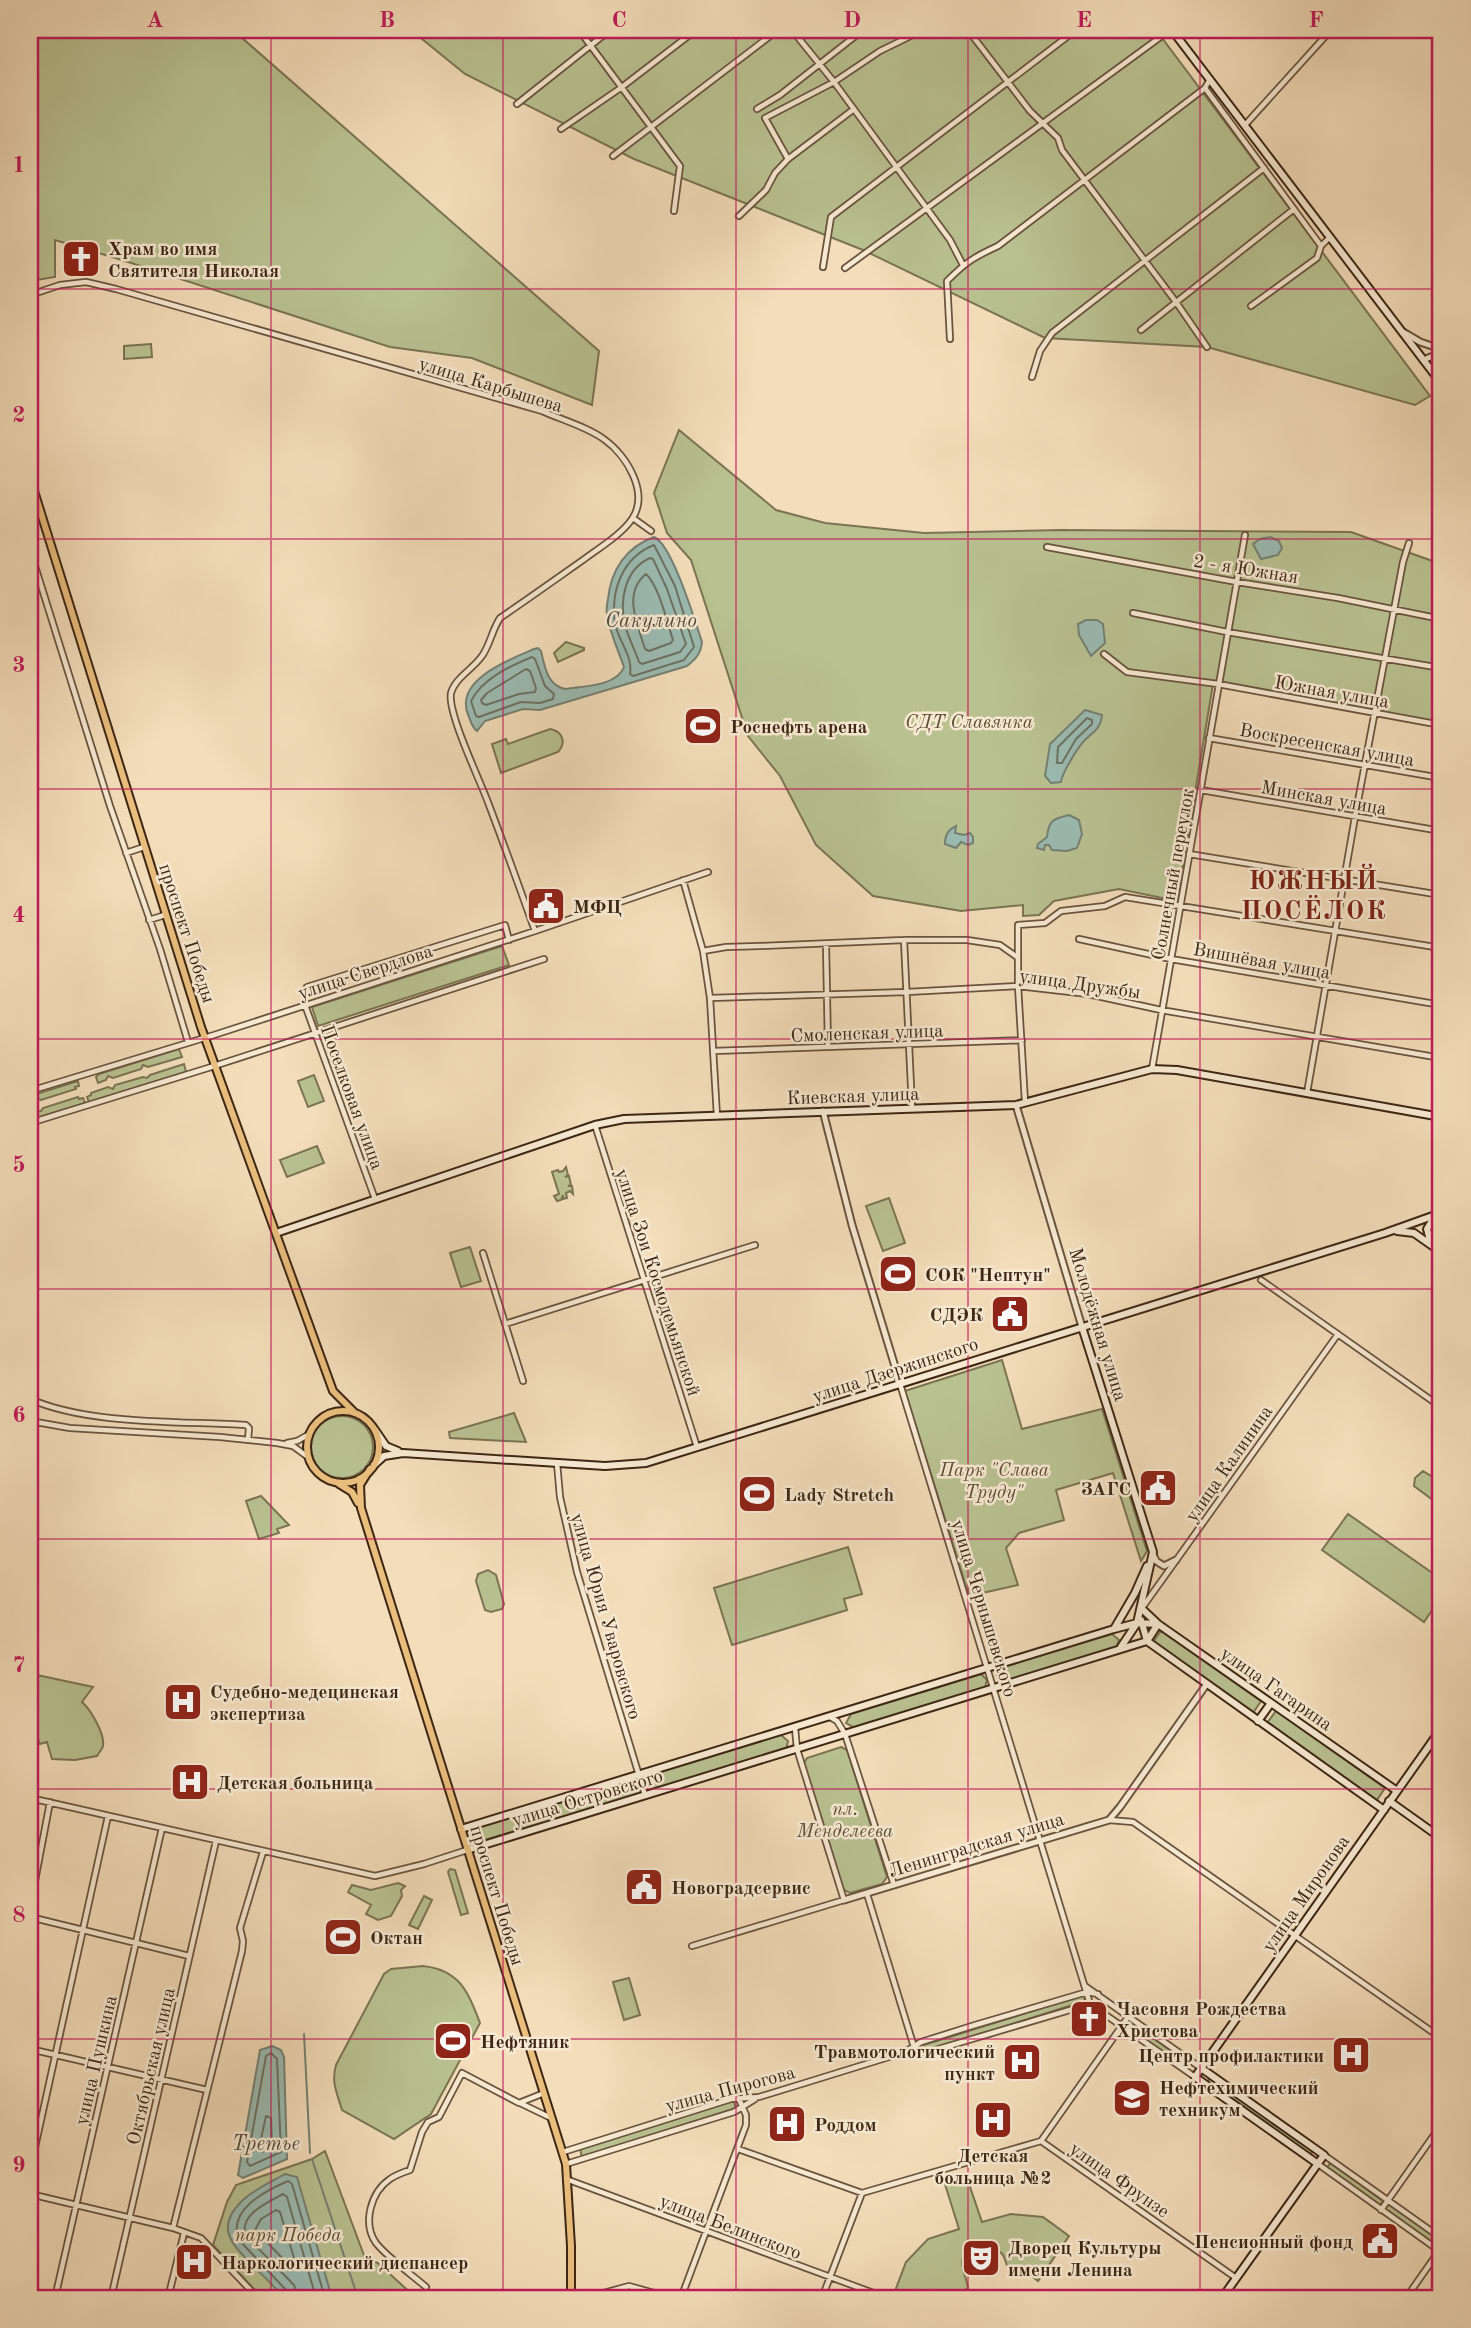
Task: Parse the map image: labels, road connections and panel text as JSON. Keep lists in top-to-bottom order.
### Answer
{
  "streets": {
    "main road": [
      "проспект Победы",
      "Киевская улица",
      "Молодёжная улица",
      "улица Дзержинского",
      "улица Гагарина",
      "улица Островского",
      "улица Миронова"
    ],
    "street": [
      "улица Карбышева",
      "2 - я Южная",
      "Южная улица",
      "Воскресенская улица",
      "Минская улица",
      "Солнечный переулок",
      "Вишнёвая улица",
      "улица Свердлова",
      "улица Дружбы",
      "Смоленская улица",
      "Поселковая улица",
      "улица Зои Космодемьянской",
      "улица Калинина",
      "улица Чернышевского",
      "улица Юрия Уваровского",
      "Ленинградская улица",
      "улица Пушкина",
      "Октябрьская улица",
      "улица Пирогова",
      "улица Фрунзе",
      "улица Белинского"
    ]
  },
  "crossings": [
    ["2 - я Южная", "Солнечный переулок"],
    ["Южная улица", "Солнечный переулок"],
    ["Воскресенская улица", "Солнечный переулок"],
    ["Минская улица", "Солнечный переулок"],
    ["Солнечный переулок", "Вишнёвая улица"],
    ["Солнечный переулок", "улица Дружбы"],
    ["Солнечный переулок", "Киевская улица"],
    ["проспект Победы", "улица Свердлова"],
    ["проспект Победы", "Киевская улица"],
    ["проспект Победы", "улица Дзержинского"],
    ["проспект Победы", "улица Островского"],
    ["проспект Победы", "улица Пирогова"],
    ["проспект Победы", "улица Белинского"],
    ["улица Свердлова", "Поселковая улица"],
    ["Киевская улица", "Поселковая улица"],
    ["Киевская улица", "улица Зои Космодемьянской"],
    ["Киевская улица", "Молодёжная улица"],
    ["Киевская улица", "улица Чернышевского"],
    ["улица Зои Космодемьянской", "улица Дзержинского"],
    ["Молодёжная улица", "улица Дзержинского"],
    ["улица Дзержинского", "улица Чернышевского"],
    ["улица Дзержинского", "улица Юрия Уваровского"],
    ["улица Калинина", "улица Гагарина"],
    ["улица Чернышевского", "улица Островского"],
    ["улица Чернышевского", "Ленинградская улица"],
    ["улица Чернышевского", "улица Пирогова"],
    ["улица Юрия Уваровского", "улица Островского"],
    ["улица Гагарина", "улица Островского"],
    ["улица Гагарина", "улица Миронова"],
    ["улица Островского", "улица Пушкина"],
    ["улица Островского", "Октябрьская улица"]
  ],
  "districts": ["ЮЖНЫЙ ПОСЁЛОК"],
  "water": ["Сакулино", "Третье"],
  "parks": [
    "СДТ Славянка",
    "Парк \"Слава Труду\"",
    "пл. Менделеева",
    "парк Победa"
  ],
  "places": {
    "church": ["Храм во имя Святителя Николая", "Часовня Рождества Христова"],
    "sports": [
      "Роснефть арена",
      "СОК \"Нептун\"",
      "Lady Stretch",
      "Октан",
      "Нефтяник"
    ],
    "public building": [
      "МФЦ",
      "СДЭК",
      "ЗАГС",
      "Новоградсервис",
      "Пенсионный фонд"
    ],
    "hospital": [
      "Судебно-медецинская экспертиза",
      "Детская больница",
      "Центр профилактики",
      "Травмотологический пункт",
      "Детская больница №2",
      "Роддом",
      "Наркологический диспансер"
    ],
    "school or university": ["Нефтехимический техникум"],
    "theatre": ["Дворец Культуры имени Ленина"]
  },
  "grid": {
    "columns": [
      "A",
      "B",
      "C",
      "D",
      "E",
      "F"
    ],
    "rows": [
      "1",
      "2",
      "3",
      "4",
      "5",
      "6",
      "7",
      "8",
      "9"
    ]
  }
}
